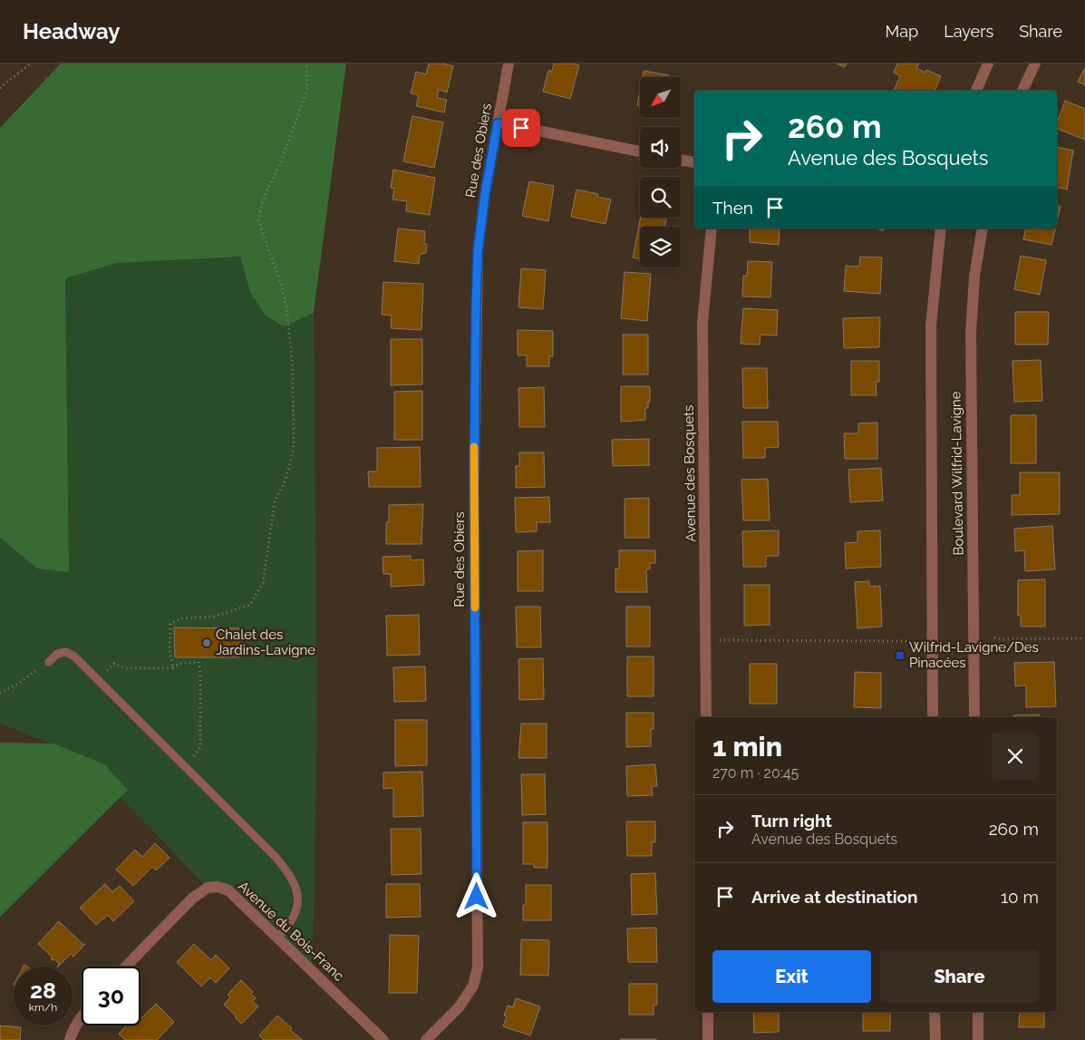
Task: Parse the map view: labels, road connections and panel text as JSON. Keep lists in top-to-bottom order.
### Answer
{
  "streets": {
    "street": [
      "Rue des Obiers",
      "Avenue des Bosquets",
      "Boulevard Wilfrid-Lavigne",
      "Avenue du Bois-Franc"
    ]
  },
  "places": {
    "other": ["Chalet des Jardins-Lavigne"],
    "transit": ["Wilfrid-Lavigne/Des Pinacées"]
  },
  "north": "bottom left",
  "page": {
    "header": "Headway",
    "nav": ["Map", "Layers", "Share"],
    "turn": ["260 m", "Avenue des Bosquets"],
    "then": "Then",
    "heading": ["1 min", "270 m · 20:45"],
    "list": [
      {
        "name": "Turn right",
        "note": "Avenue des Bosquets",
        "value": "260 m"
      },
      {
        "name": "Arrive at destination",
        "value": "10 m"
      }
    ],
    "buttons": ["Exit", "Share"],
    "speed": "28 km/h",
    "limit": "30"
  }
}
